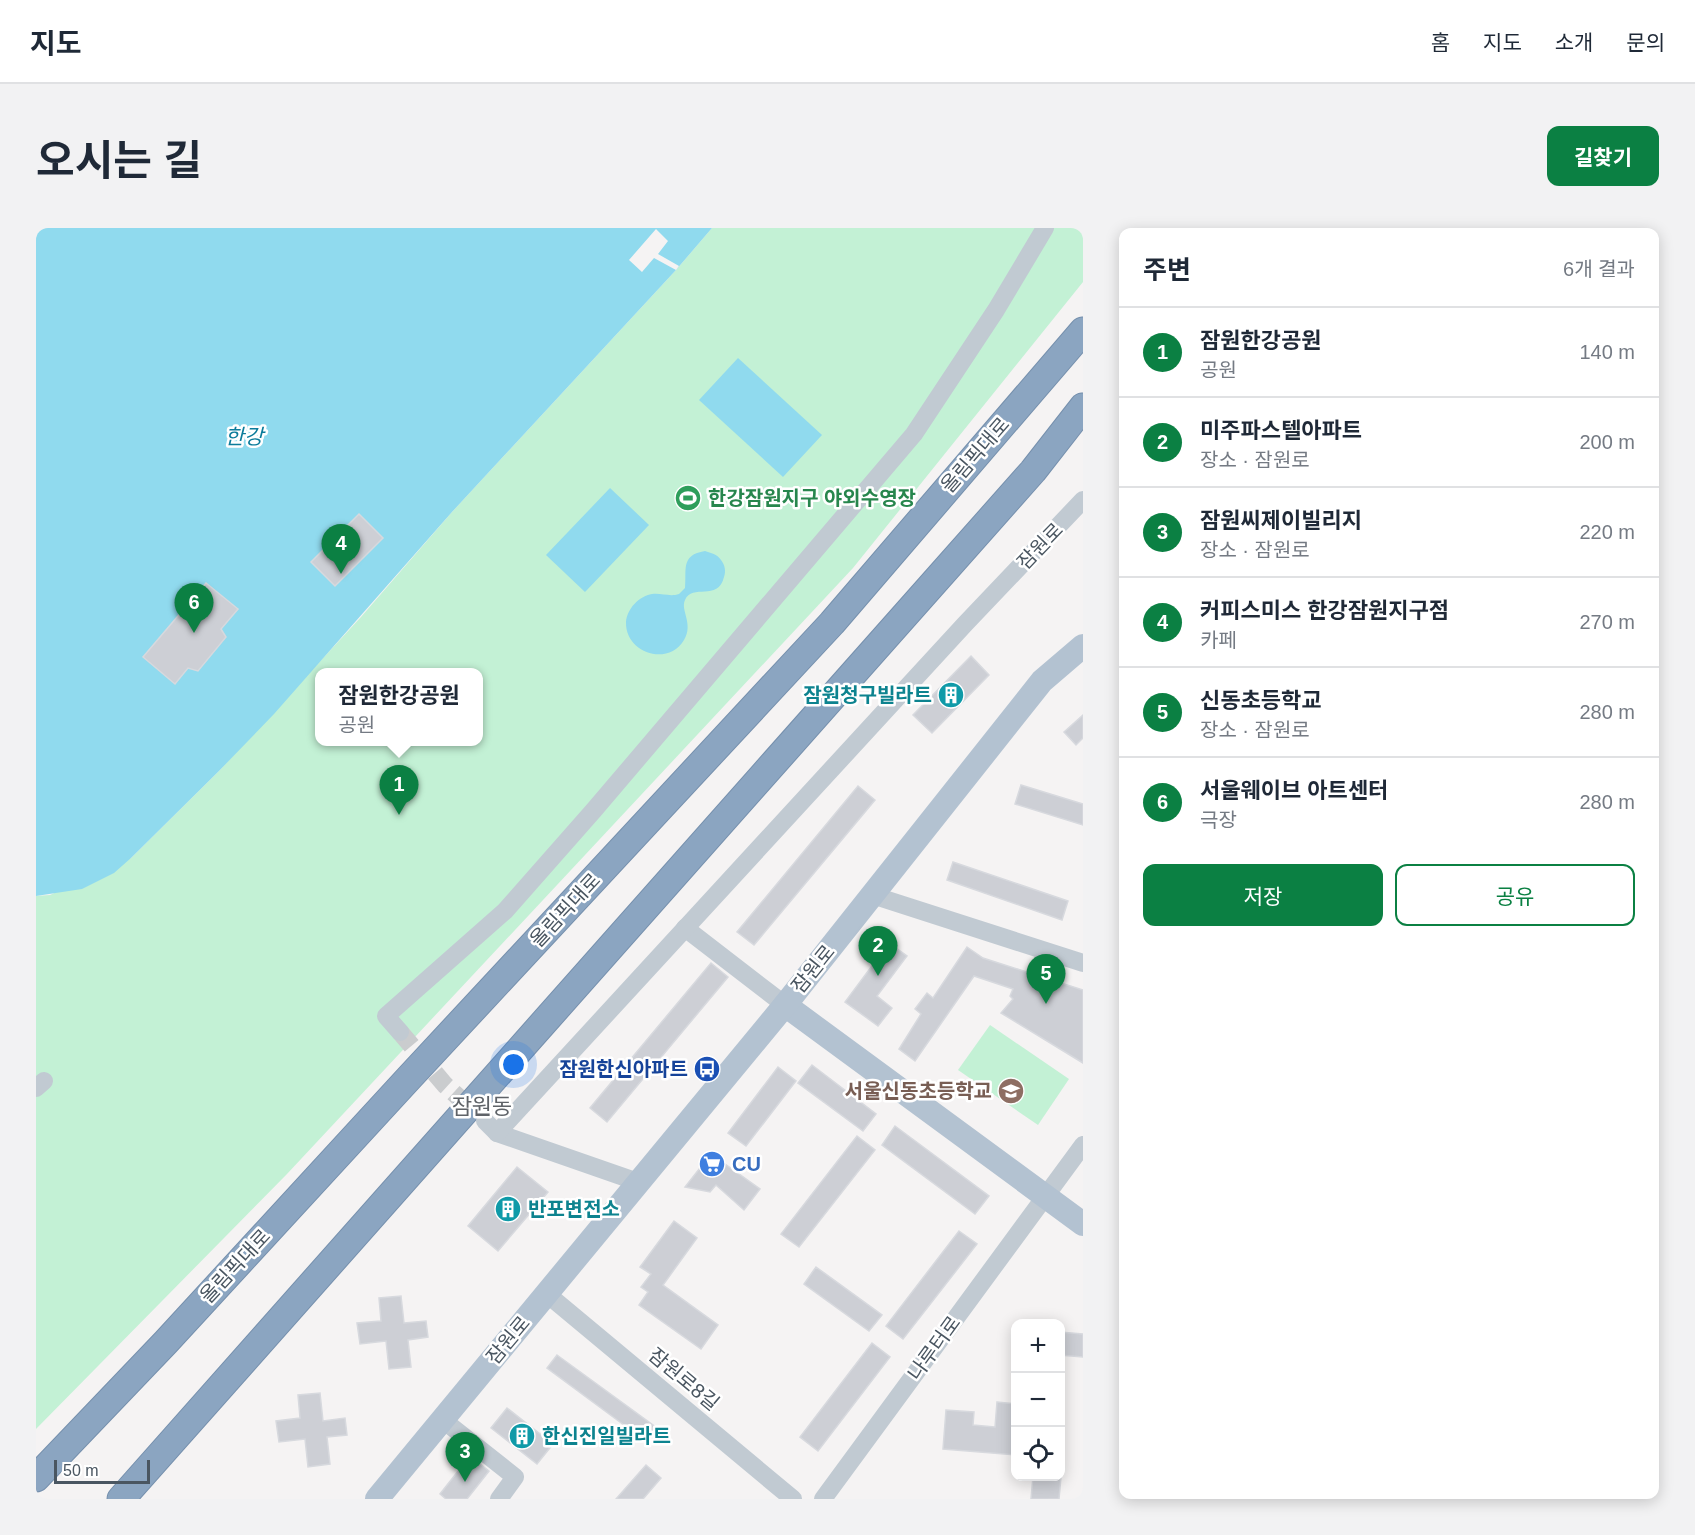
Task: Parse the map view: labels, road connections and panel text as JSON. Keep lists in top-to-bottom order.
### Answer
{
  "streets": {
    "highway": ["올림픽대로"],
    "main road": ["잠원로"],
    "street": ["나루터로", "잠원로8길"]
  },
  "crossings": [
    ["잠원로", "잠원로8길"]
  ],
  "districts": ["잠원동"],
  "water": ["한강"],
  "places": {
    "sports": ["한강잠원지구 야외수영장"],
    "building": ["잠원청구빌라트", "반포변전소", "한신진일빌라트"],
    "bus stop": ["잠원한신아파트"],
    "school or university": ["서울신동초등학교"],
    "supermarket": ["CU"]
  },
  "scale_bar": "50 m",
  "page": {
    "header": "지도",
    "nav": [
      "홈",
      "지도",
      "소개",
      "문의"
    ],
    "title": "오시는 길",
    "buttons": [
      "길찾기",
      ["저장", "공유"]
    ],
    "heading": ["주변", "6개 결과"],
    "list": [
      {
        "mark": "1",
        "name": "잠원한강공원",
        "note": "공원",
        "value": "140 m"
      },
      {
        "mark": "2",
        "name": "미주파스텔아파트",
        "note": "장소 · 잠원로",
        "value": "200 m"
      },
      {
        "mark": "3",
        "name": "잠원씨제이빌리지",
        "note": "장소 · 잠원로",
        "value": "220 m"
      },
      {
        "mark": "4",
        "name": "커피스미스 한강잠원지구점",
        "note": "카페",
        "value": "270 m"
      },
      {
        "mark": "5",
        "name": "신동초등학교",
        "note": "장소 · 잠원로",
        "value": "280 m"
      },
      {
        "mark": "6",
        "name": "서울웨이브 아트센터",
        "note": "극장",
        "value": "280 m"
      }
    ],
    "pins": [
      "4",
      "6",
      "1",
      "2",
      "5",
      "3"
    ],
    "popup": ["잠원한강공원", "공원"],
    "map_buttons": ["+", "−"],
    "scale": "50 m"
  }
}
